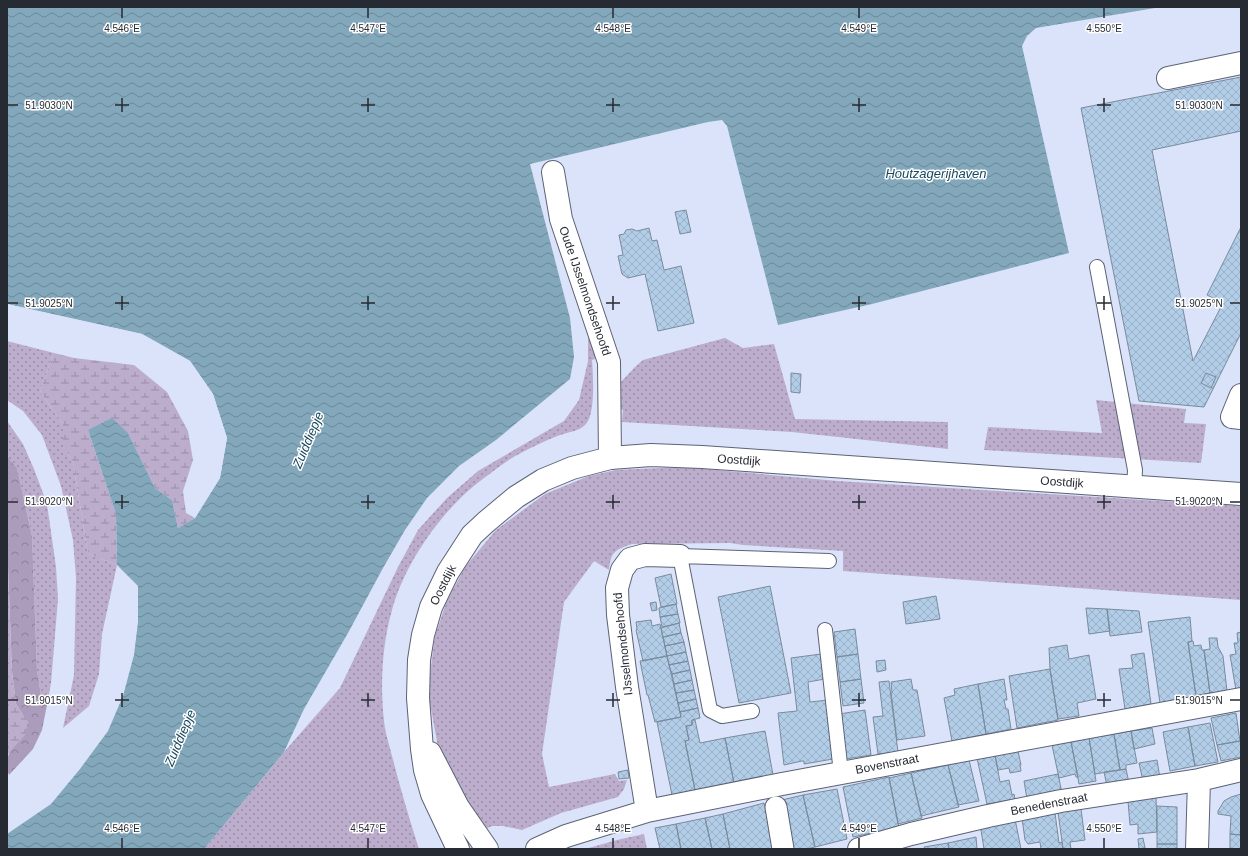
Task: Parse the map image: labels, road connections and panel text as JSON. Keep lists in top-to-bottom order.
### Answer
{
  "streets": {
    "street": [
      "Oude IJsselmondsehoofd",
      "Oostdijk",
      "IJsselmondsehoofd",
      "Bovenstraat",
      "Benedenstraat"
    ]
  },
  "crossings": [
    ["Oude IJsselmondsehoofd", "Oostdijk"],
    ["IJsselmondsehoofd", "Bovenstraat"]
  ],
  "water": ["Houtzagerijhaven", "Zuiddiepje"],
  "coordinates": [
    "4.546°E",
    "4.547°E",
    "4.548°E",
    "4.549°E",
    "4.550°E",
    "51.9030°N",
    "51.9025°N",
    "51.9020°N",
    "51.9015°N"
  ]
}
